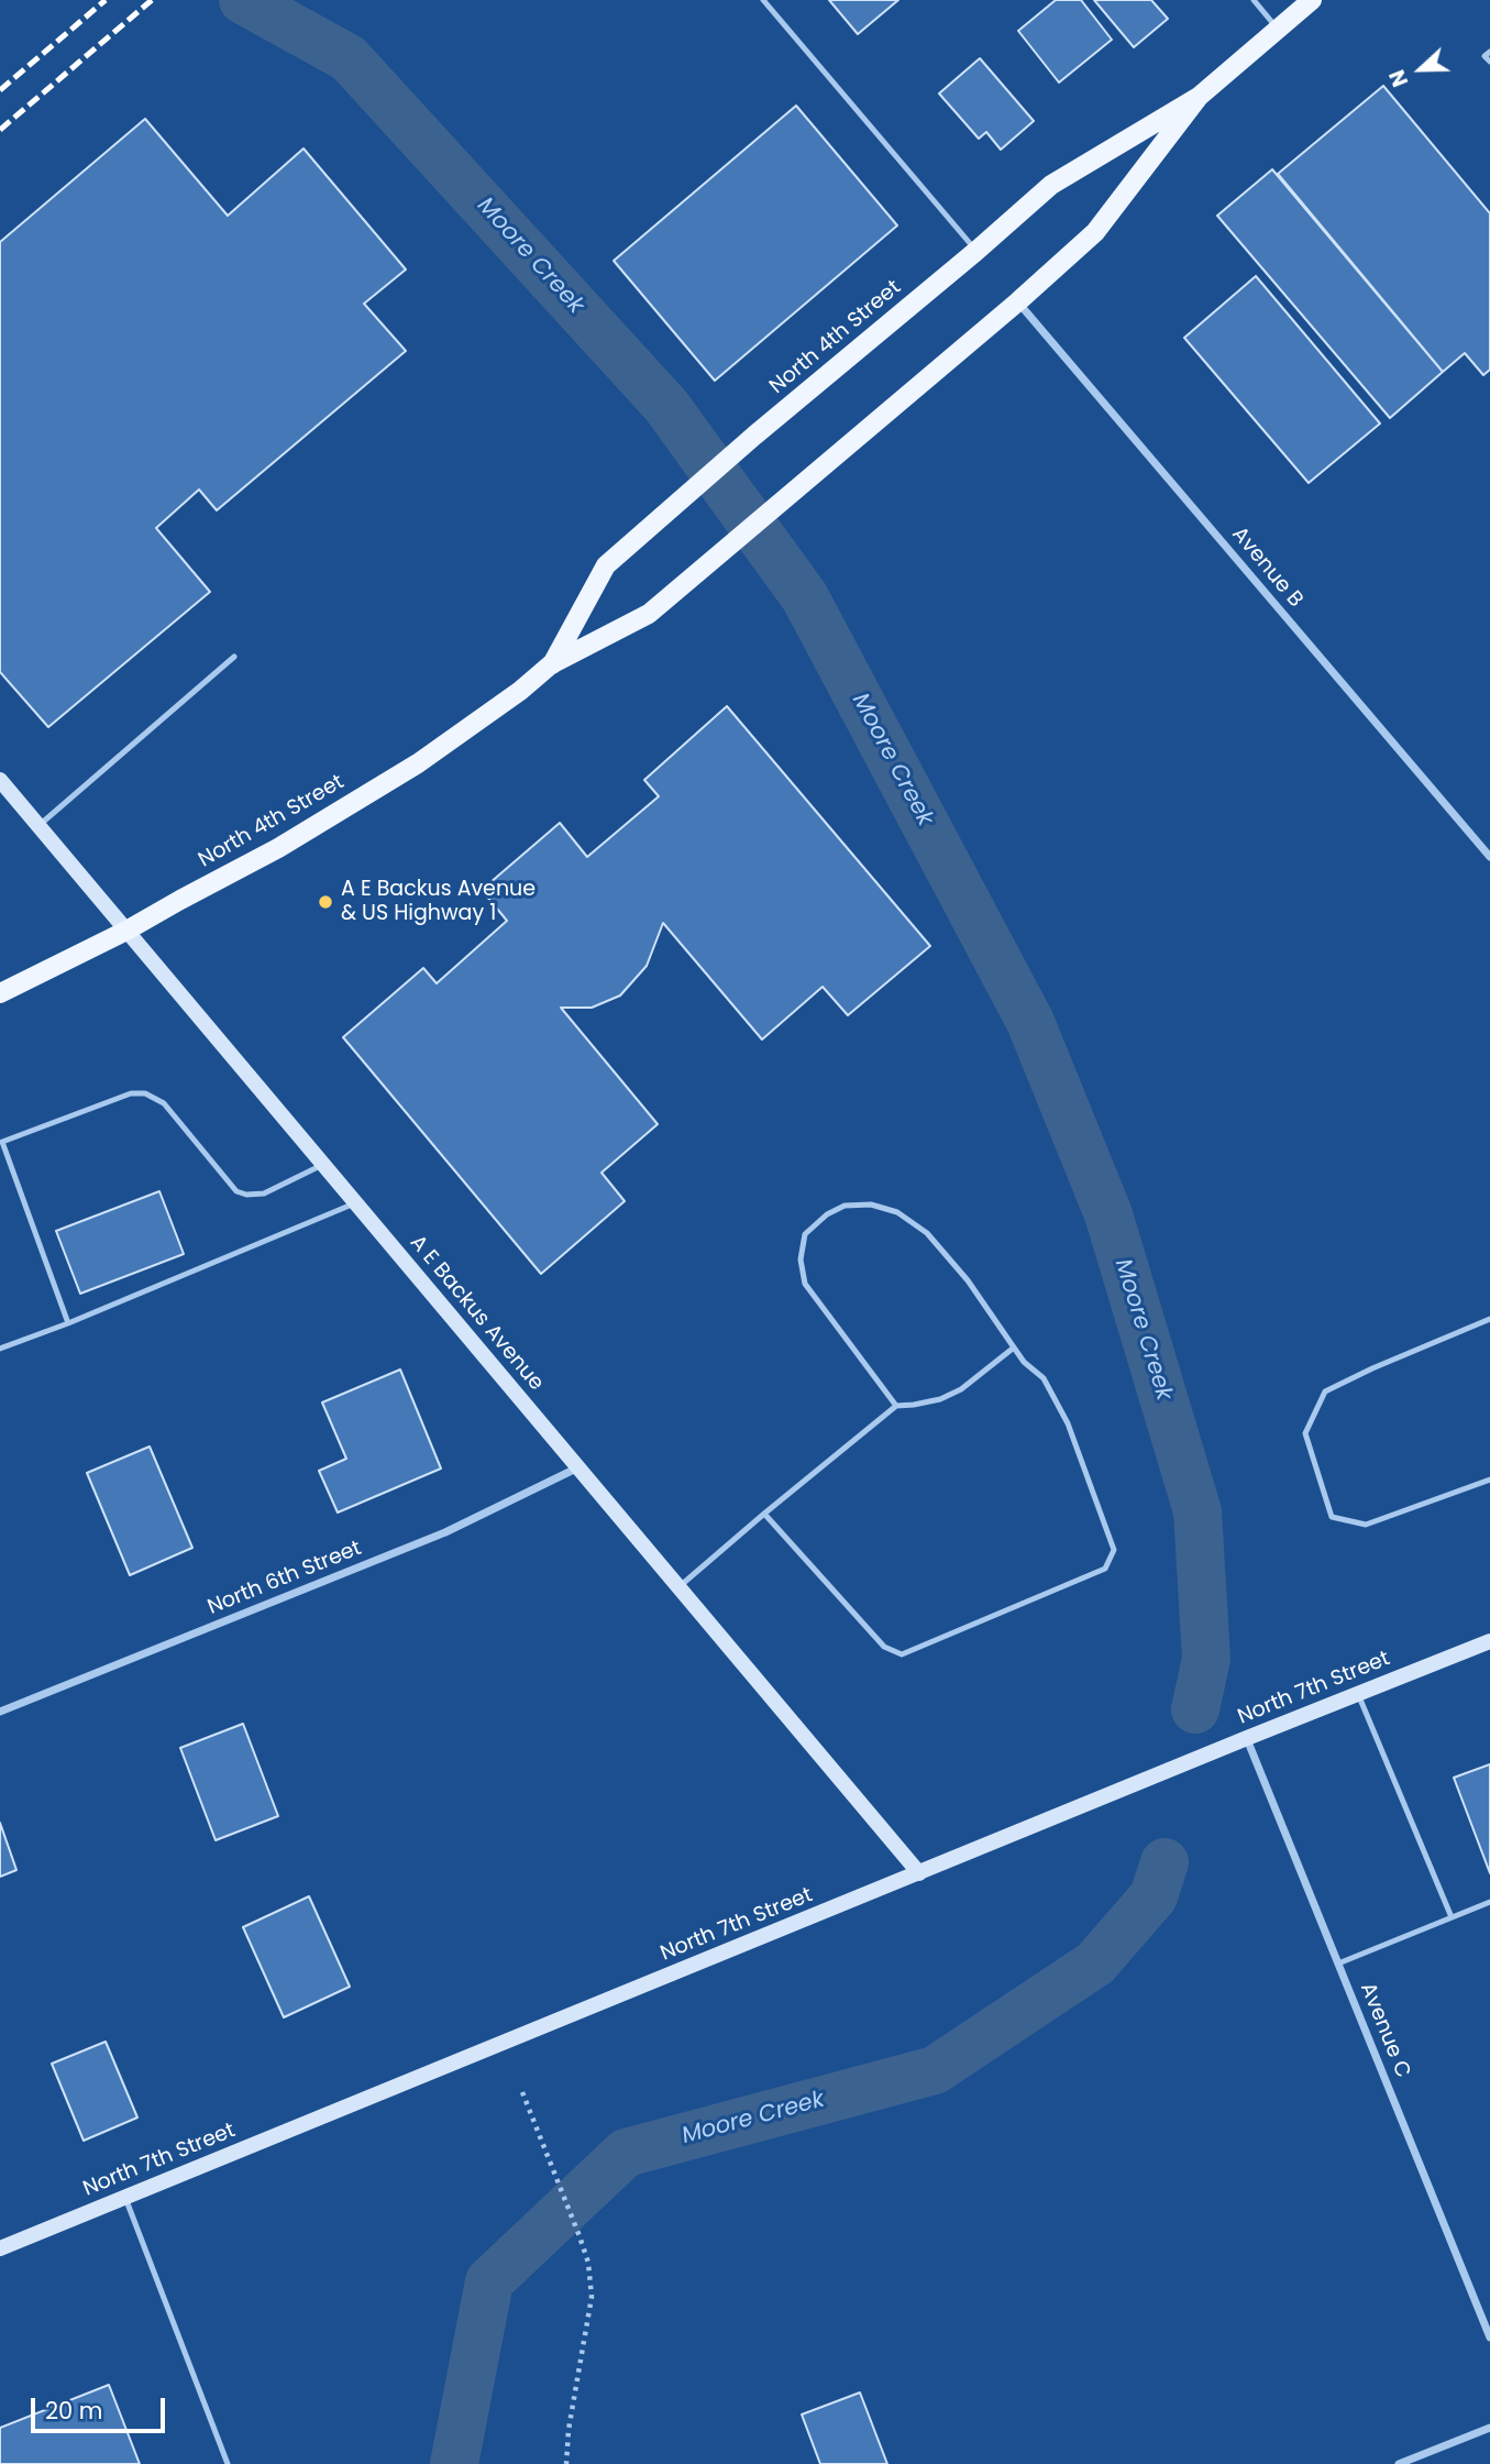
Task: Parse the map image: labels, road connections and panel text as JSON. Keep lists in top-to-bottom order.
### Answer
{
  "streets": {
    "main road": ["North 4th Street"],
    "street": [
      "Avenue B",
      "A E Backus Avenue",
      "North 6th Street",
      "North 7th Street",
      "Avenue C"
    ]
  },
  "crossings": [
    ["North 4th Street", "Avenue B"],
    ["North 4th Street", "A E Backus Avenue"],
    ["A E Backus Avenue", "North 6th Street"],
    ["A E Backus Avenue", "North 7th Street"],
    ["North 7th Street", "Avenue C"]
  ],
  "water": ["Moore Creek"],
  "places": ["A E Backus Avenue & US Highway 1"],
  "scale_bar": "20 m",
  "north": "left"
}
